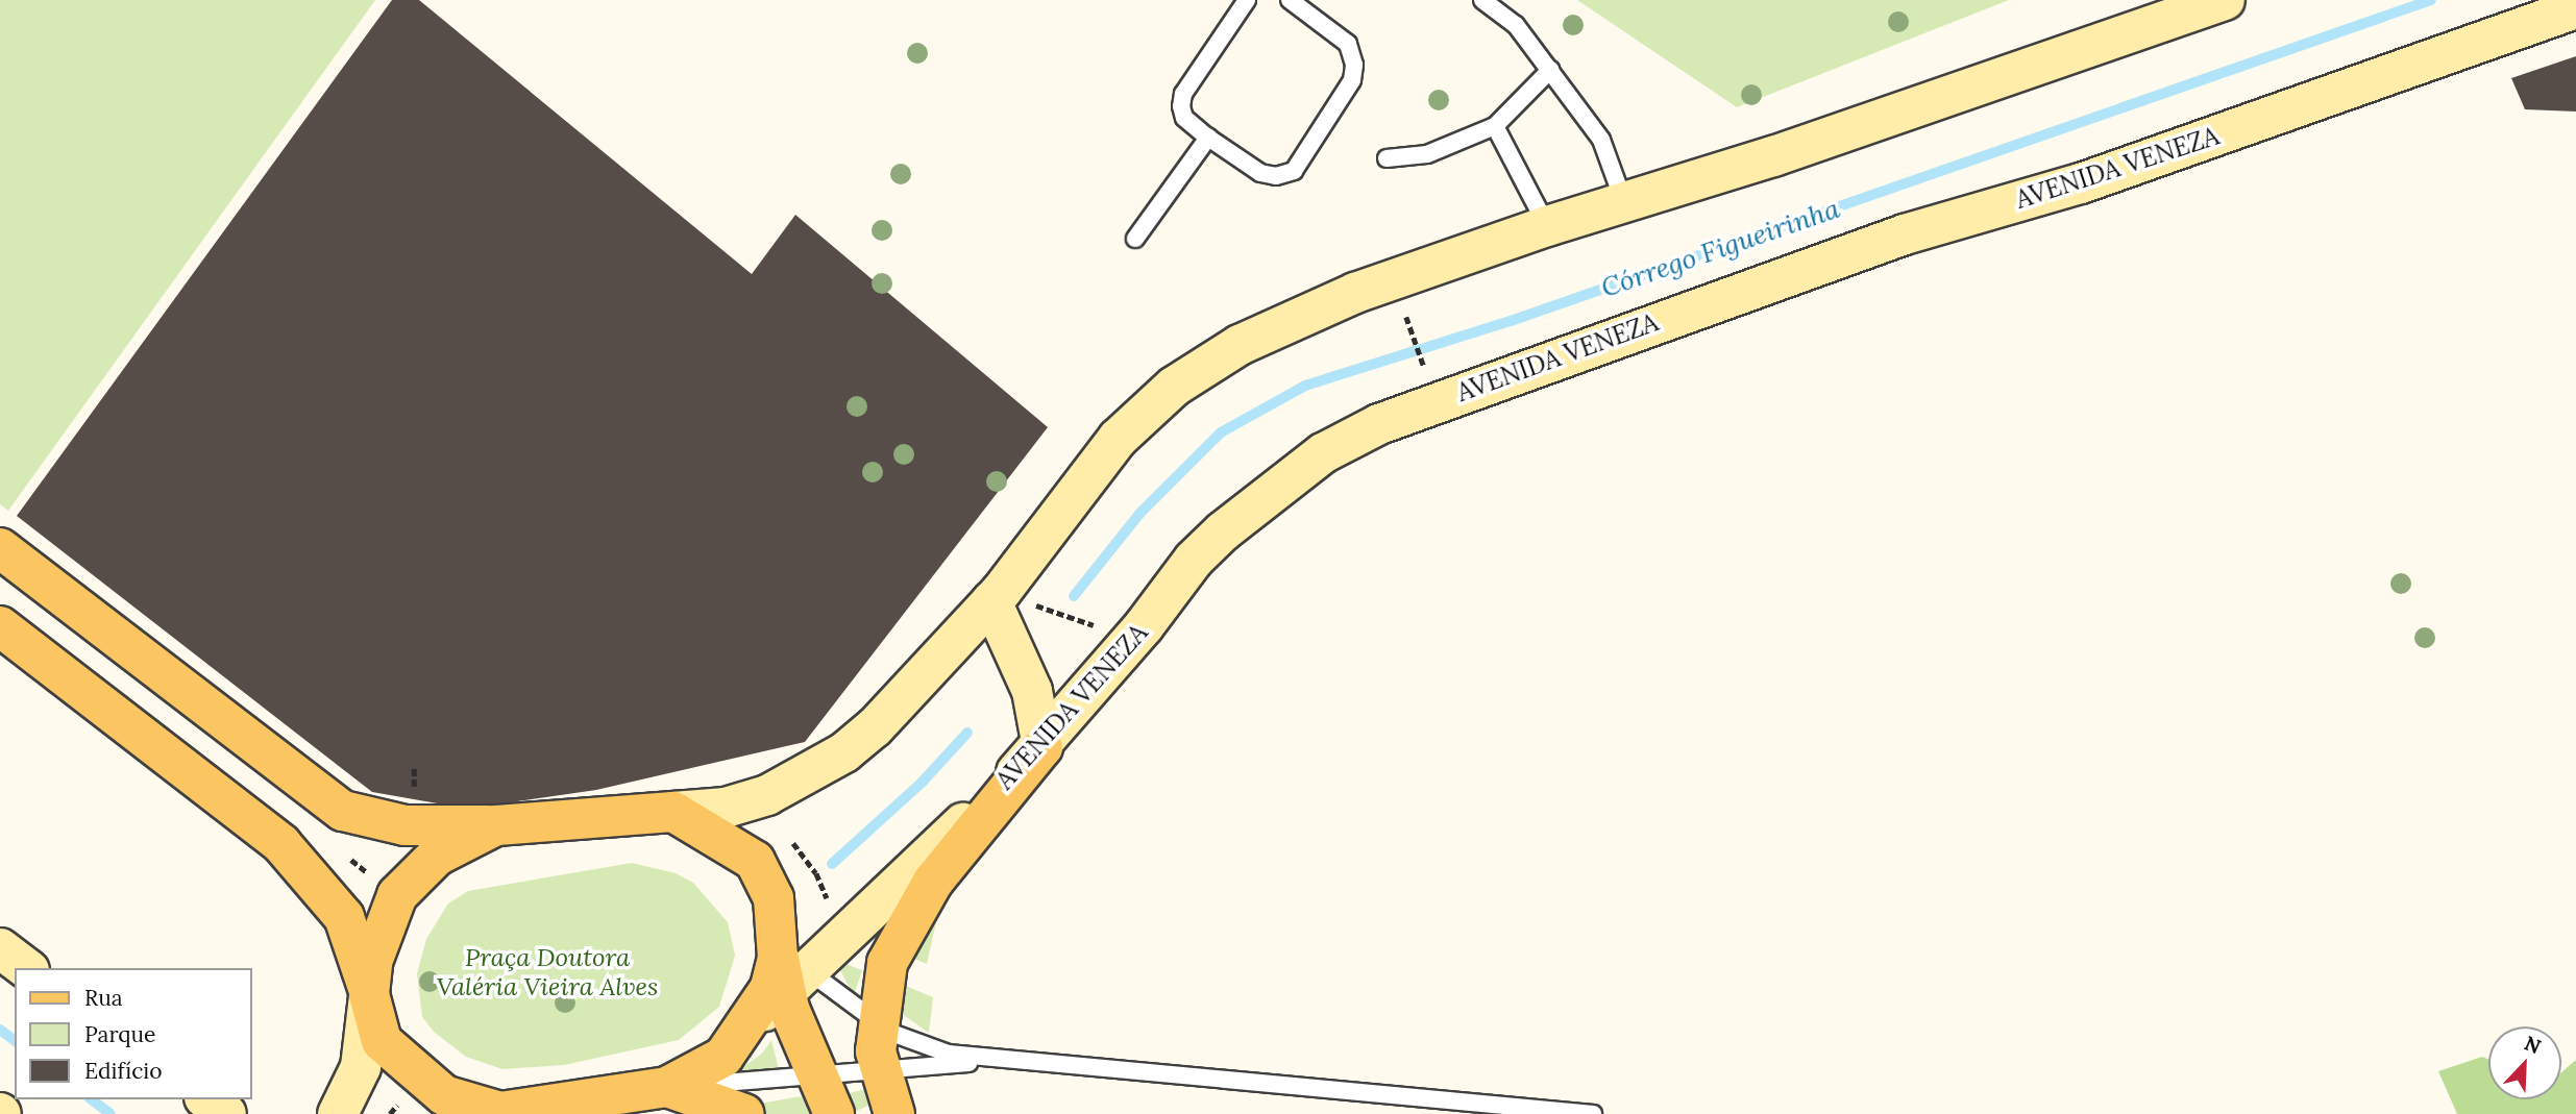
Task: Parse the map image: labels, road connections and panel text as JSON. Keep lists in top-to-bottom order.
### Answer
{
  "streets": {
    "main road": ["AVENIDA VENEZA"]
  },
  "water": ["Córrego Figueirinha"],
  "parks": ["Praça Doutora Valéria Vieira Alves"],
  "legend": ["Rua", "Parque", "Edifício"],
  "north": "top right"
}
